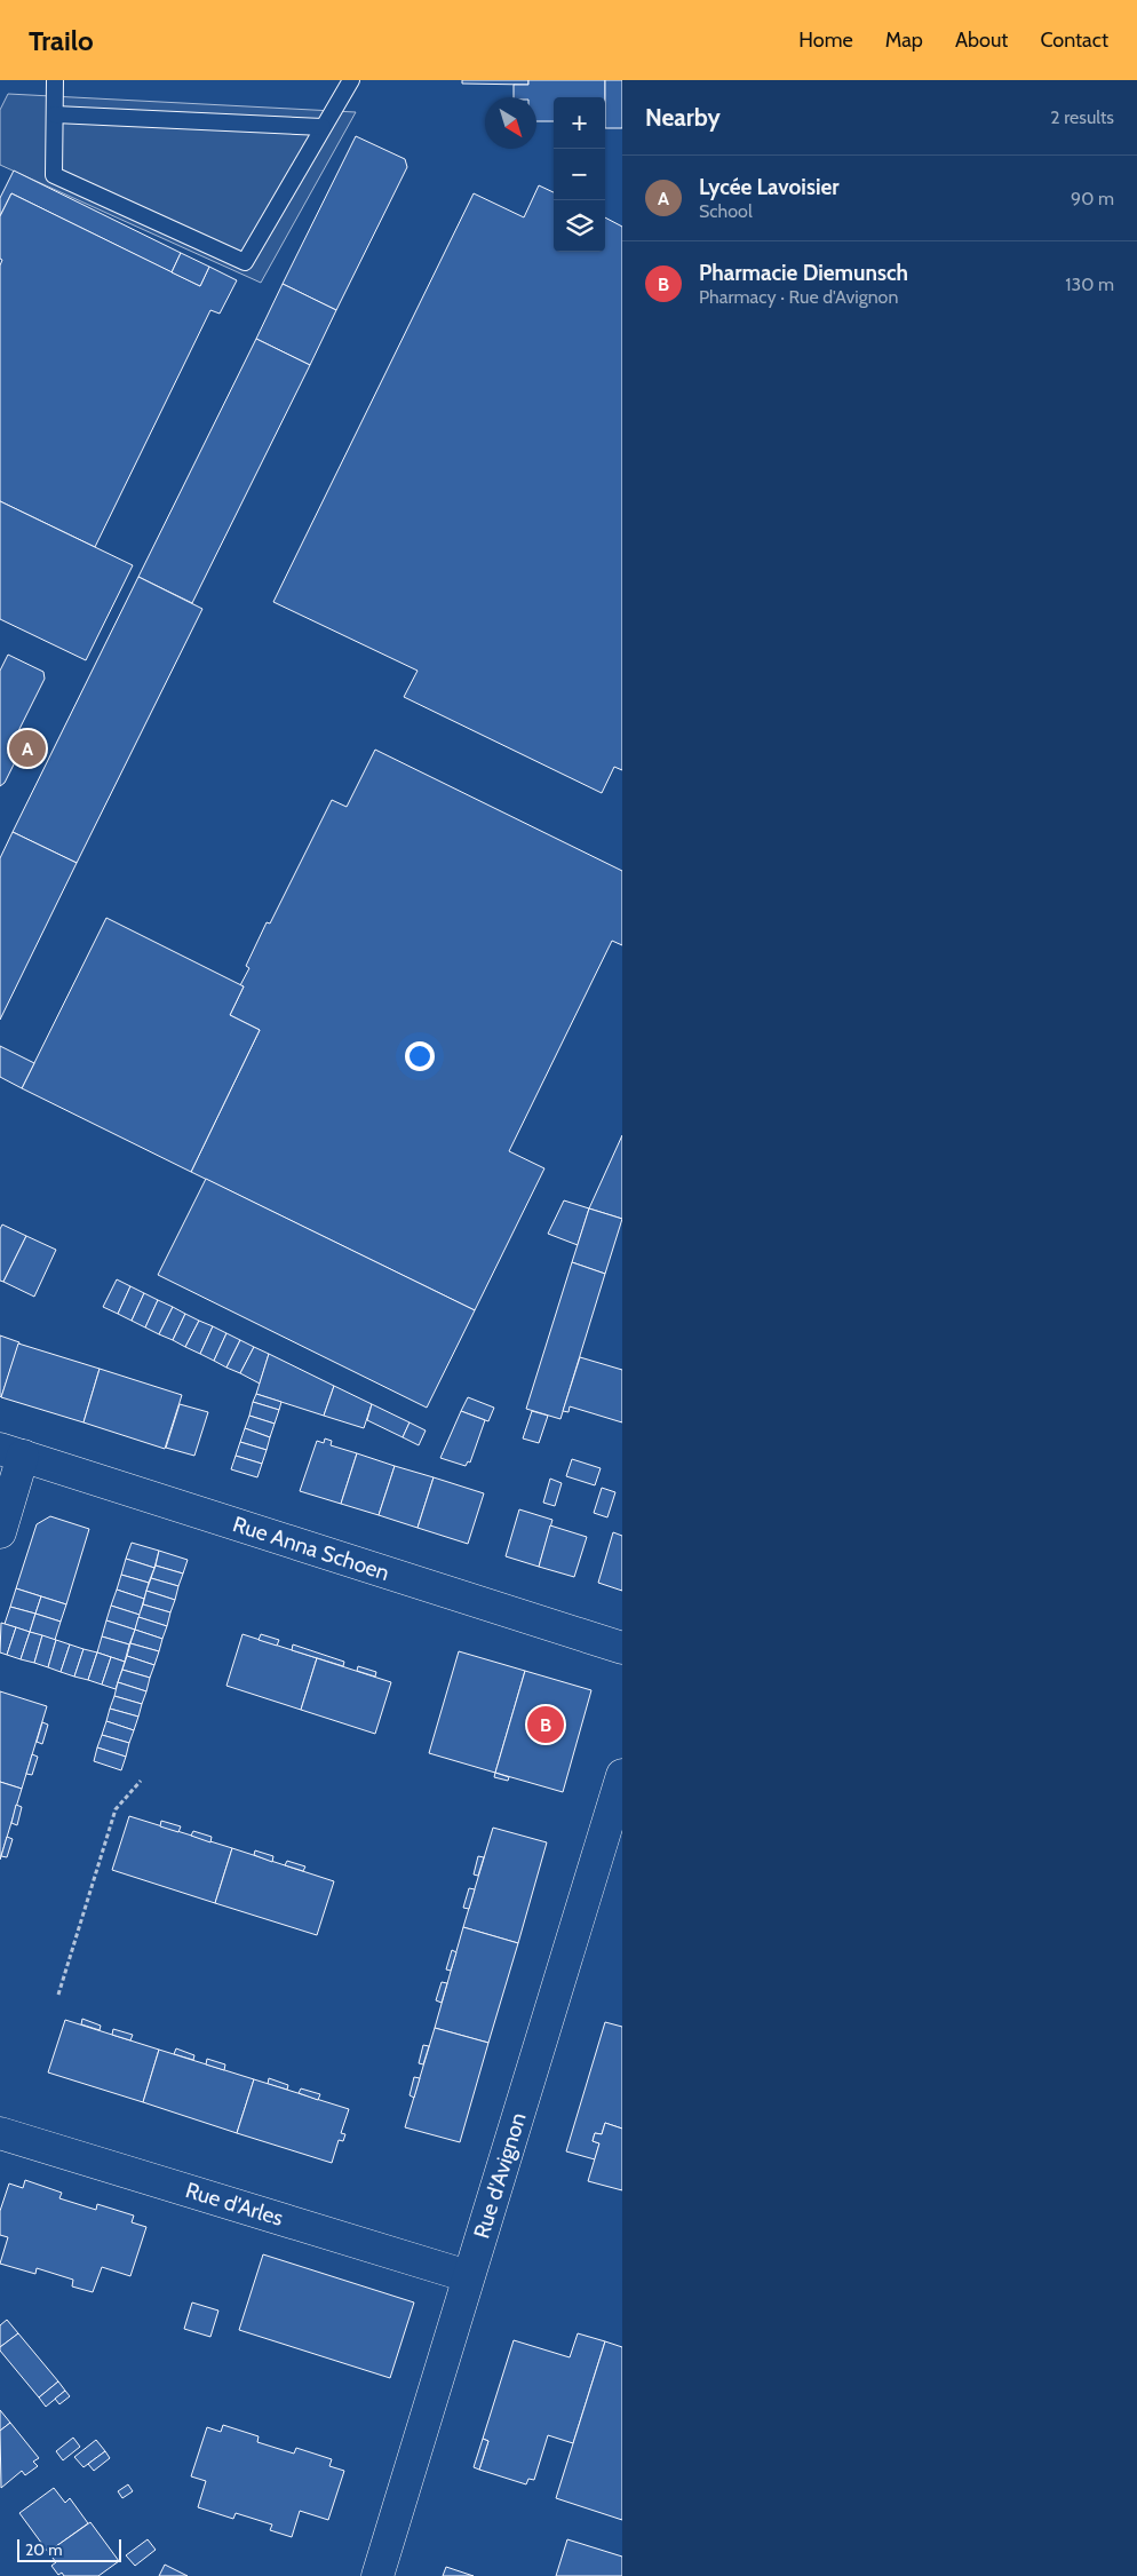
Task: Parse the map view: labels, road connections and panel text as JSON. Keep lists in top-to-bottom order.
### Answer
{
  "streets": {
    "street": ["Rue Anna Schoen", "Rue d'Avignon", "Rue d'Arles"]
  },
  "crossings": [
    ["Rue d'Avignon", "Rue d'Arles"]
  ],
  "scale_bar": "20 m",
  "north": "bottom right",
  "page": {
    "header": "Trailo",
    "nav": [
      "Home",
      "Map",
      "About",
      "Contact"
    ],
    "heading": ["Nearby", "2 results"],
    "map_buttons": ["+", "−"],
    "list": [
      {
        "mark": "A",
        "name": "Lycée Lavoisier",
        "note": "School",
        "value": "90 m"
      },
      {
        "mark": "B",
        "name": "Pharmacie Diemunsch",
        "note": "Pharmacy · Rue d'Avignon",
        "value": "130 m"
      }
    ],
    "pins": ["A", "B"],
    "scale": "20 m"
  }
}
